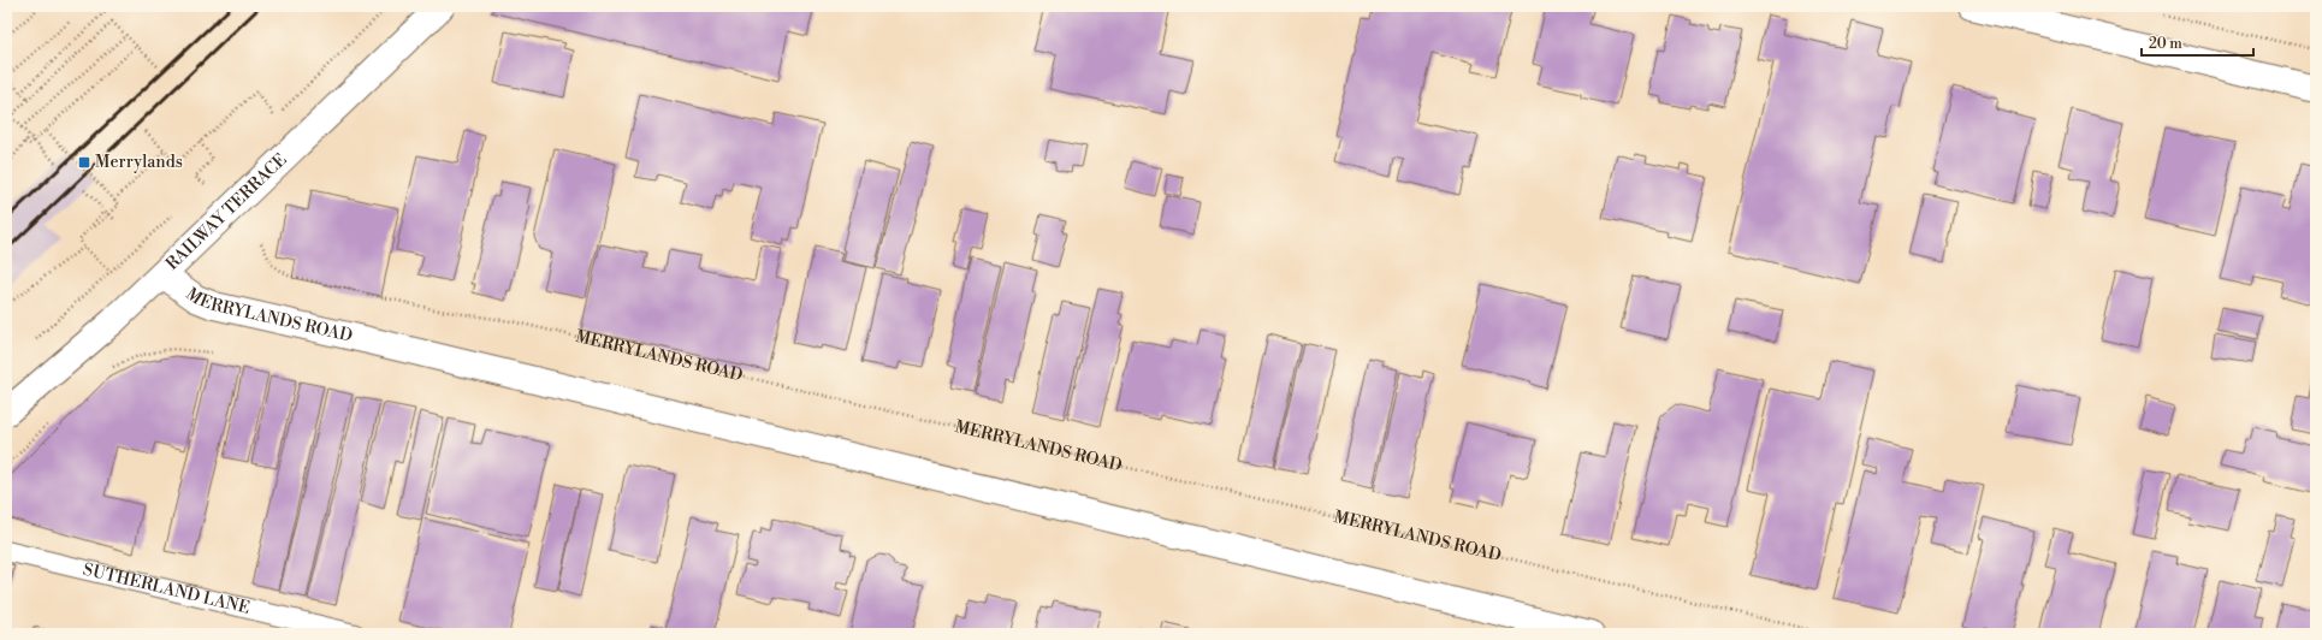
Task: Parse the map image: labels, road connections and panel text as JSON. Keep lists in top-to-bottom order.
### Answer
{
  "streets": {
    "main road": ["RAILWAY TERRACE", "MERRYLANDS ROAD"],
    "lane": ["SUTHERLAND LANE"]
  },
  "crossings": [
    ["RAILWAY TERRACE", "MERRYLANDS ROAD"]
  ],
  "places": {
    "transit": ["Merrylands"]
  },
  "scale_bar": "20 m"
}
